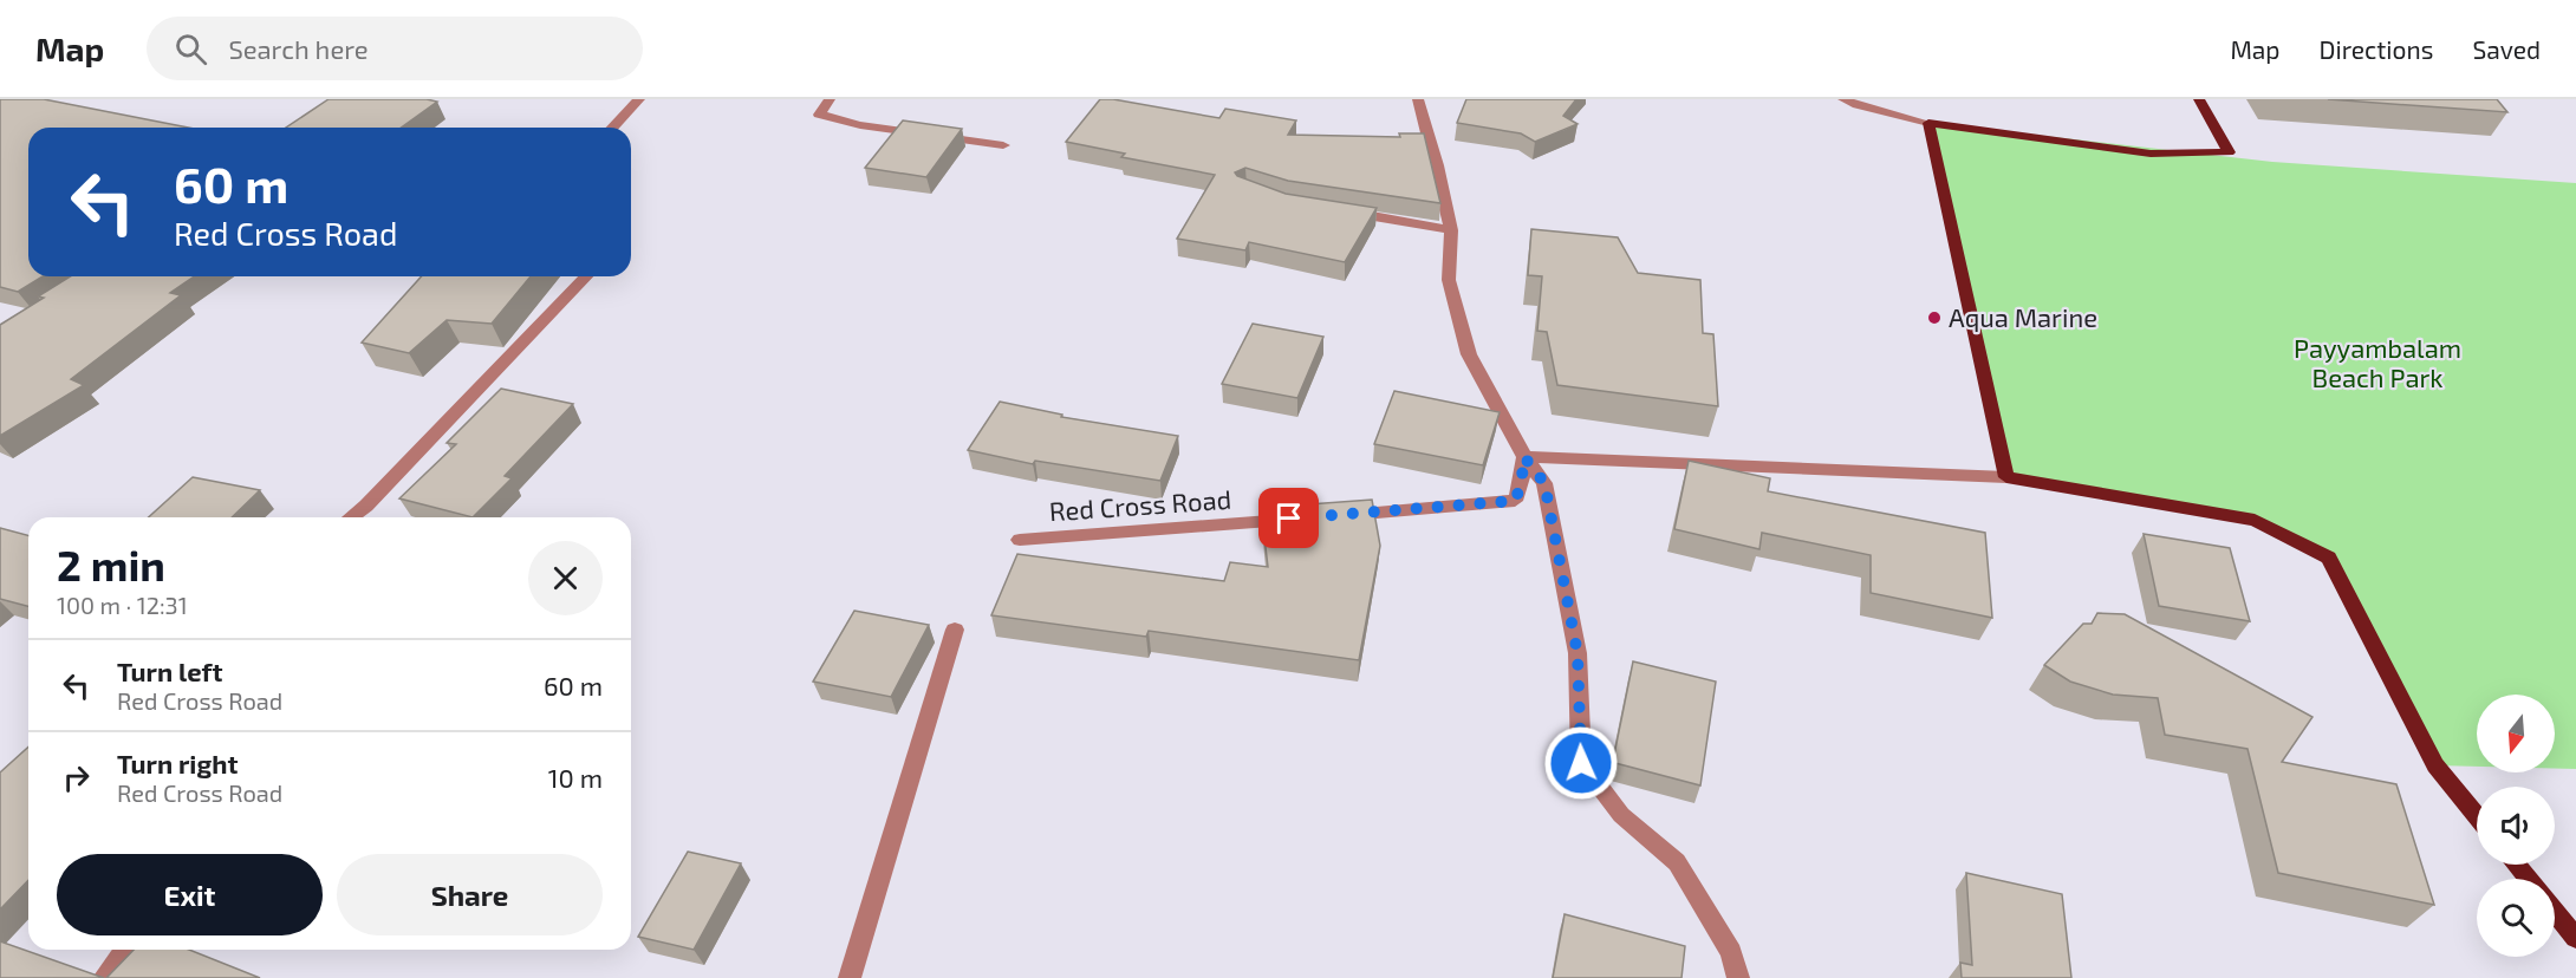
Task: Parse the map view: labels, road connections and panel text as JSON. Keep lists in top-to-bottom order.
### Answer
{
  "streets": {
    "street": ["Red Cross Road"]
  },
  "parks": ["Payyambalam Beach Park"],
  "places": ["Aqua Marine"],
  "north": "bottom",
  "page": {
    "header": "Map",
    "search": "Search here",
    "nav": ["Map", "Directions", "Saved"],
    "turn": ["60 m", "Red Cross Road"],
    "heading": ["2 min", "100 m · 12:31"],
    "list": [
      {
        "name": "Turn left",
        "note": "Red Cross Road",
        "value": "60 m"
      },
      {
        "name": "Turn right",
        "note": "Red Cross Road",
        "value": "10 m"
      }
    ],
    "buttons": ["Exit", "Share"]
  }
}
